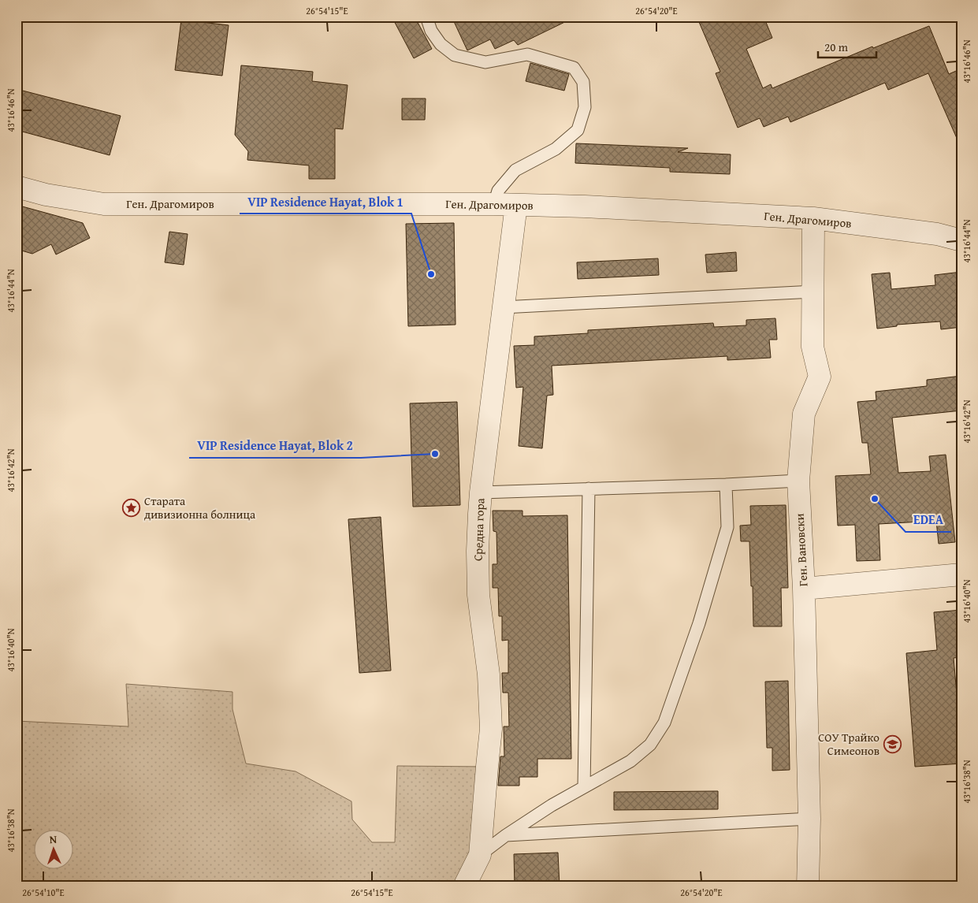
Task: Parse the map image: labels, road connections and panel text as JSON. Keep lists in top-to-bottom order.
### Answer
{
  "streets": {
    "street": ["Ген. Драгомиров", "Средна гора", "Ген. Вановски"]
  },
  "crossings": [
    ["Ген. Драгомиров", "Средна гора"],
    ["Ген. Драгомиров", "Ген. Вановски"]
  ],
  "places": {
    "other": ["VIP Residence Hayat, Blok 1", "VIP Residence Hayat, Blok 2", "EDEA"],
    "place": ["Старата дивизионна болница"],
    "school or university": ["СОУ Трайко Симеонов"]
  },
  "scale_bar": "20 m",
  "north": "top",
  "coordinates": [
    "26°54'15\"E",
    "26°54'20\"E",
    "43°16'46\"N",
    "43°16'44\"N",
    "43°16'42\"N",
    "43°16'40\"N",
    "43°16'38\"N",
    "26°54'10\"E"
  ]
}
